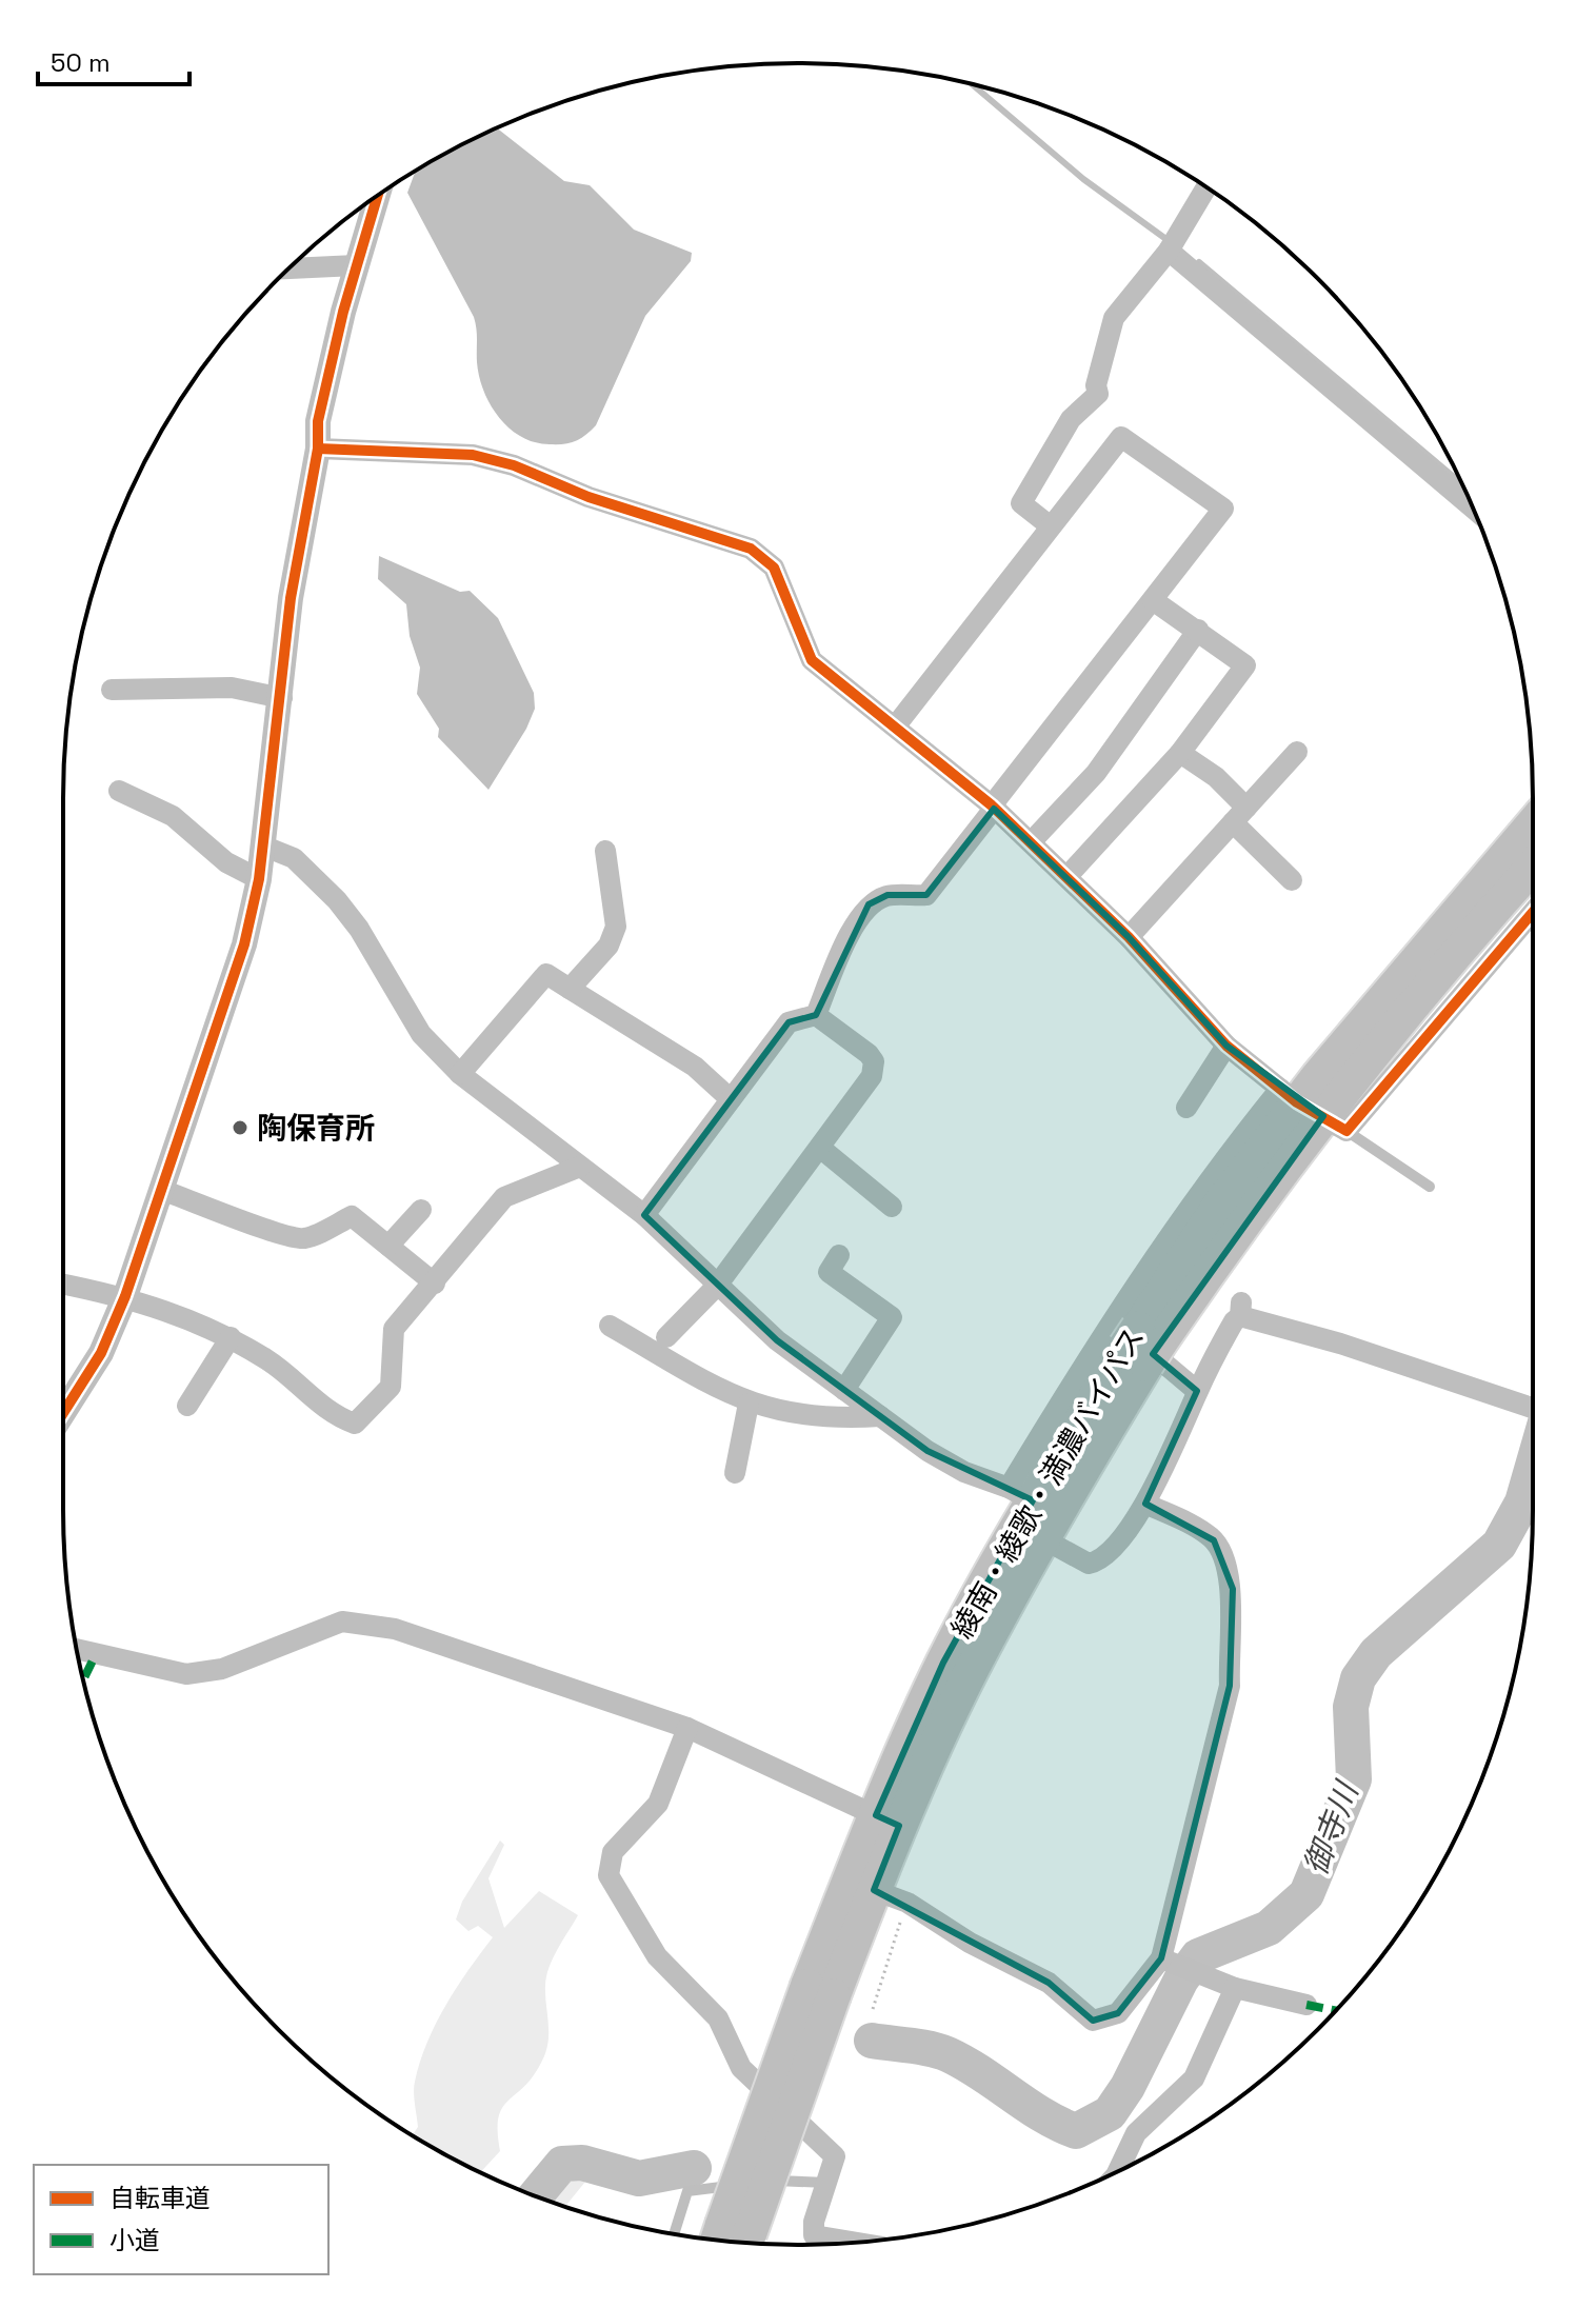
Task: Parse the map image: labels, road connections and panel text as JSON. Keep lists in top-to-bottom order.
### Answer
{
  "streets": {
    "highway": ["綾南・綾歌・満濃バイパス"]
  },
  "water": ["御寺川"],
  "places": ["陶保育所"],
  "legend": ["自転車道", "小道"],
  "scale_bar": "50 m"
}
